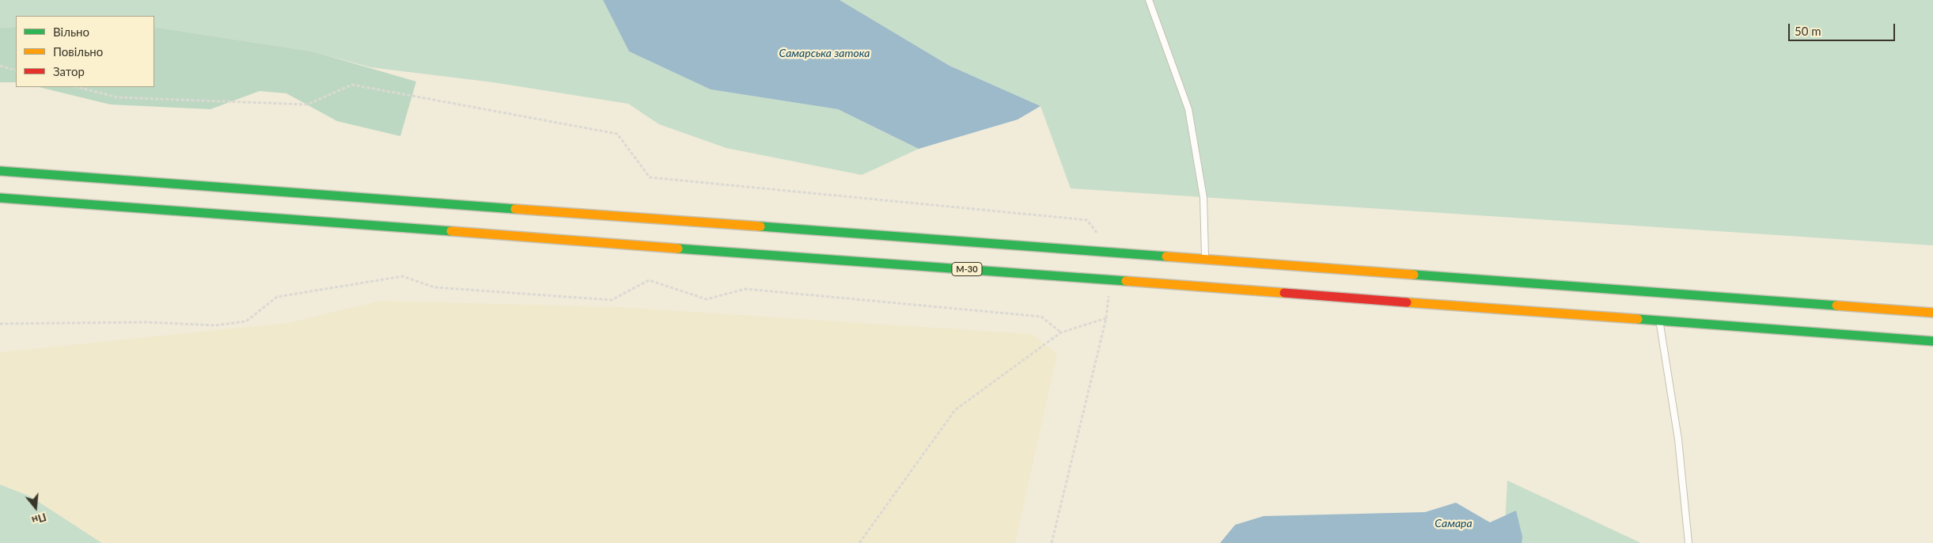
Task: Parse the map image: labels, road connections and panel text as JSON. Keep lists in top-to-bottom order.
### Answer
{
  "streets": {
    "highway": ["М-30"]
  },
  "water": ["Самарська затока", "Самара"],
  "legend": ["Вільно", "Повільно", "Затор"],
  "scale_bar": "50 m",
  "north": "bottom"
}
